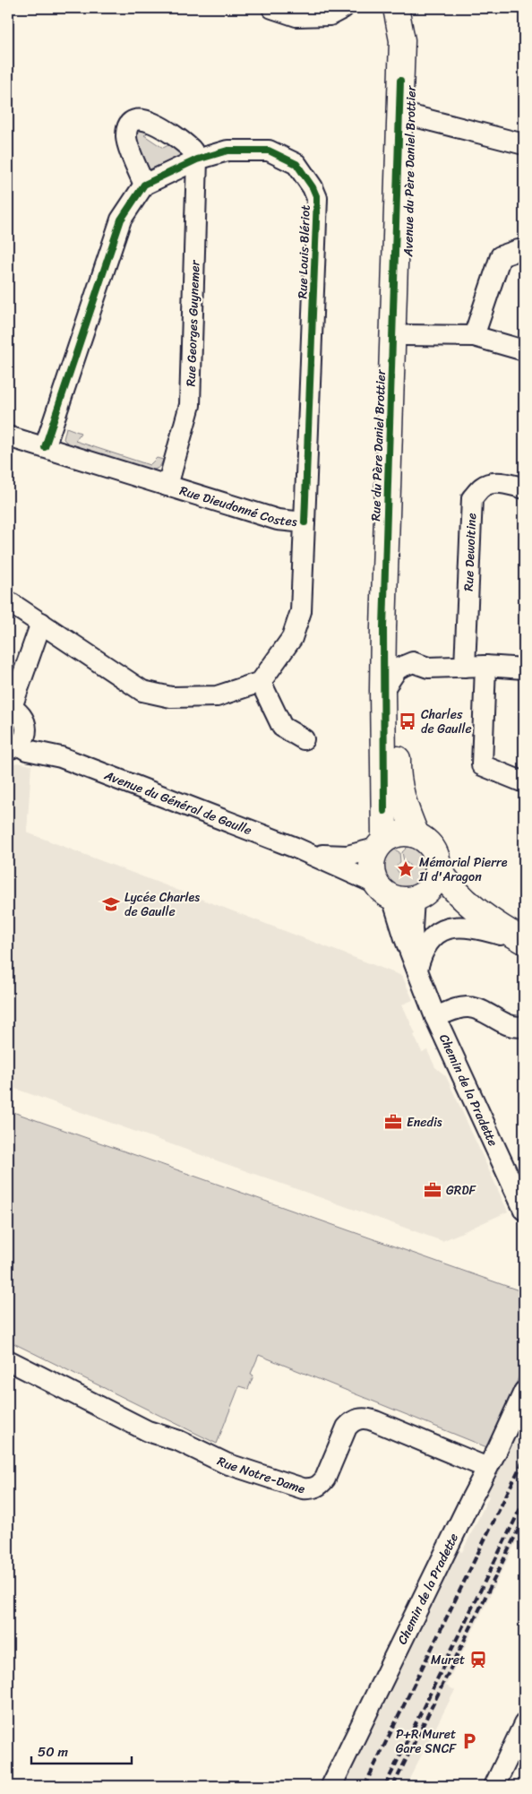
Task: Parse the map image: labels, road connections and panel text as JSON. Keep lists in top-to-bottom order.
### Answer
{
  "streets": {
    "main road": ["Avenue du Père Daniel Brottier", "Rue du Père Daniel Brottier"],
    "street": [
      "Rue Louis Blériot",
      "Rue Georges Guynemer",
      "Rue Dieudonné Costes",
      "Rue Dewoitine",
      "Avenue du Général de Gaulle",
      "Chemin de la Pradette",
      "Rue Notre-Dame"
    ]
  },
  "crossings": [
    ["Avenue du Père Daniel Brottier", "Rue du Père Daniel Brottier"],
    ["Rue Louis Blériot", "Rue Georges Guynemer"],
    ["Rue Louis Blériot", "Rue Dieudonné Costes"],
    ["Rue Georges Guynemer", "Rue Dieudonné Costes"],
    ["Rue du Père Daniel Brottier", "Chemin de la Pradette"],
    ["Chemin de la Pradette", "Rue Notre-Dame"]
  ],
  "places": {
    "bus stop": ["Charles de Gaulle"],
    "place": ["Mémorial Pierre II d'Aragon"],
    "school or university": ["Lycée Charles de Gaulle"],
    "office": ["Enedis", "GRDF"],
    "station": ["Muret"],
    "parking": ["P+R Muret Gare SNCF"]
  },
  "scale_bar": "50 m"
}
